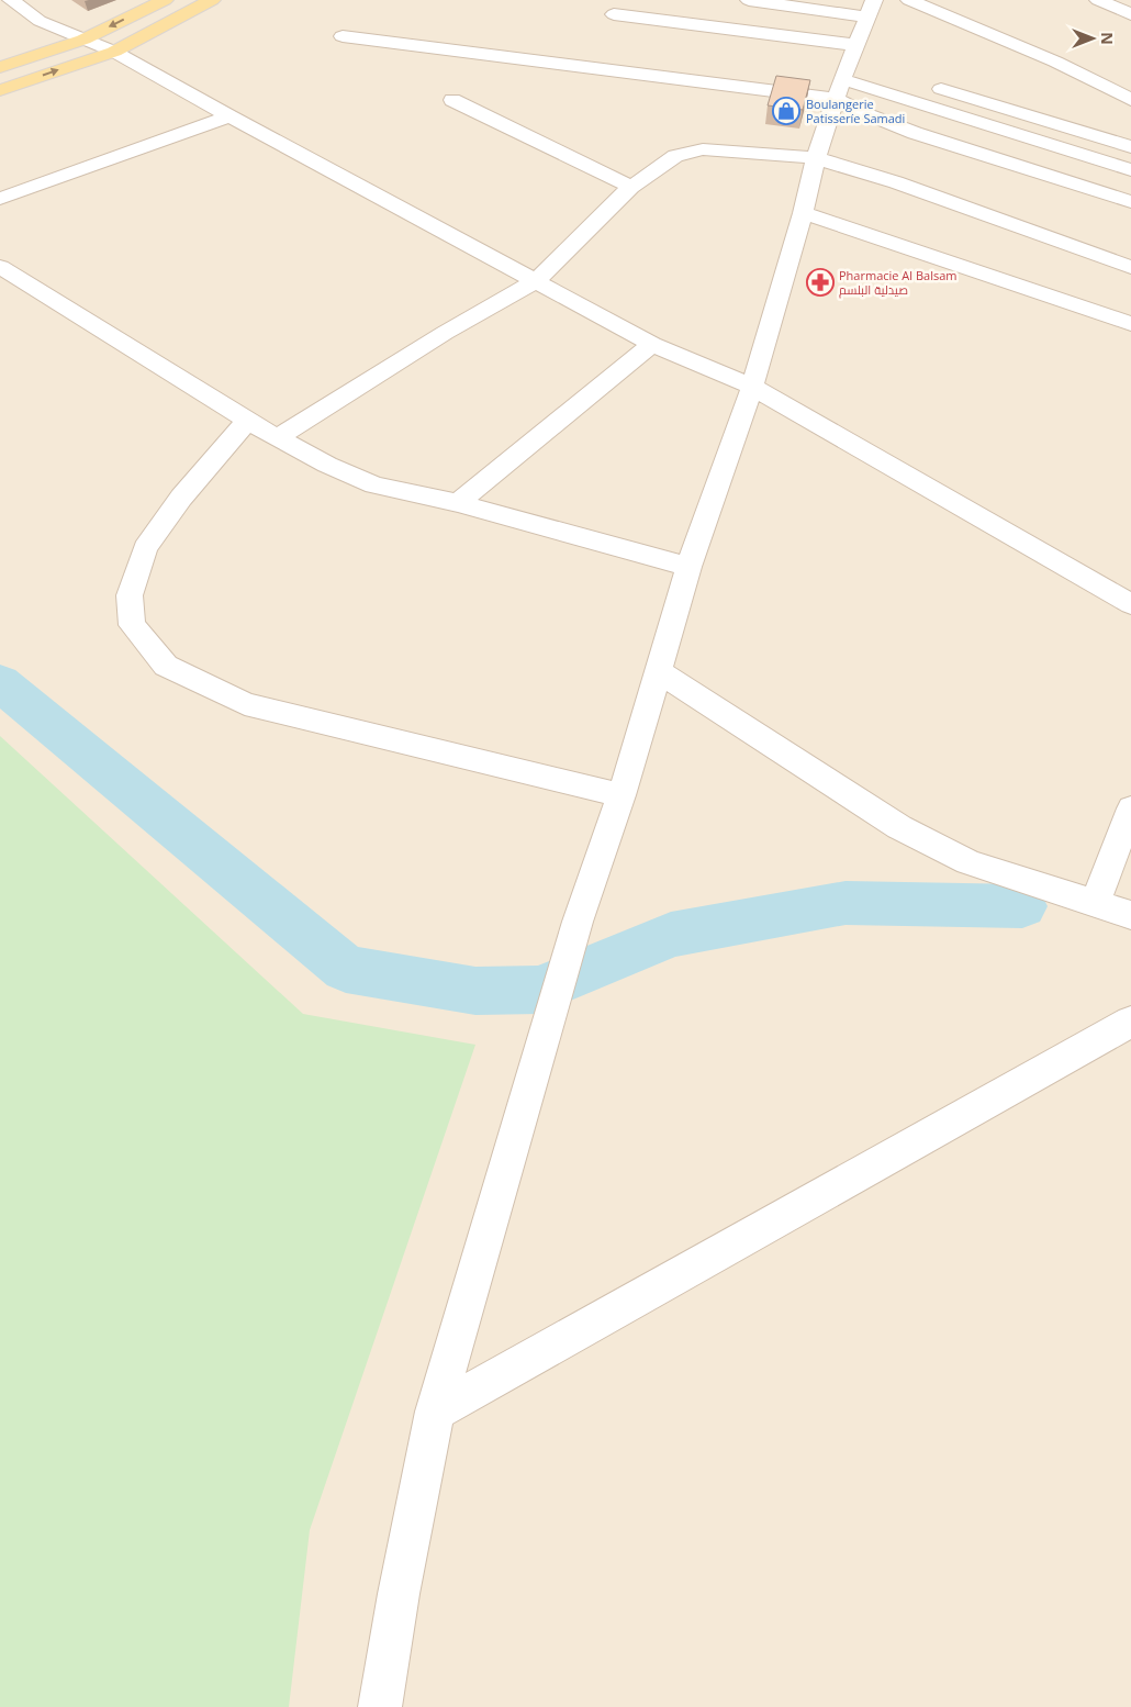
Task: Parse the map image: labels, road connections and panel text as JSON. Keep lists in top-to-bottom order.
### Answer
{
  "places": {
    "shop": ["Boulangerie Patisseríe Samadi"],
    "pharmacy": ["Pharmacie Al Balsam صيدلية البلسم"]
  },
  "north": "right"
}
